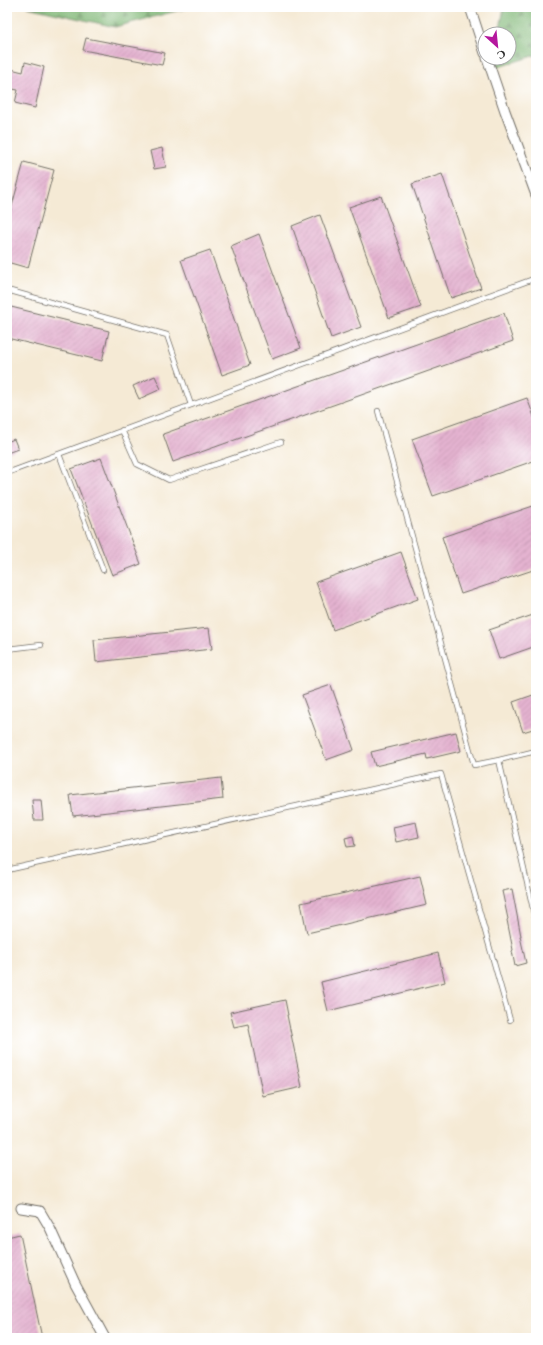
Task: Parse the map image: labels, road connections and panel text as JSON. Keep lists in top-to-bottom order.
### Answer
{
  "north": "bottom right"
}
